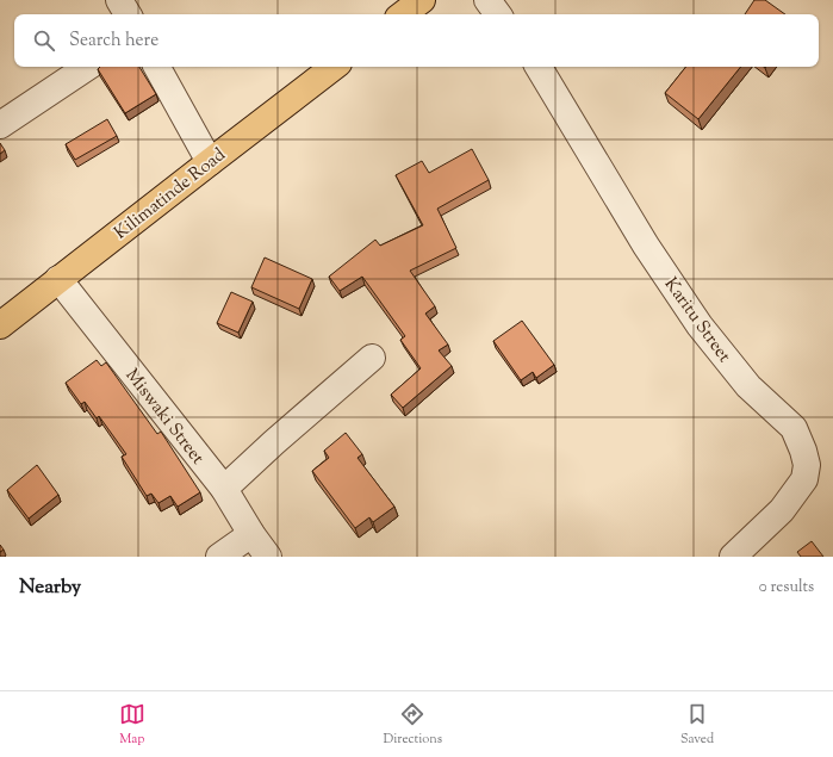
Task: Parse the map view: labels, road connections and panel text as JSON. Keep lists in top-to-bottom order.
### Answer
{
  "streets": {
    "main road": ["Kilimatinde Road"],
    "street": ["Karitu Street", "Miswaki Street"]
  },
  "crossings": [
    ["Kilimatinde Road", "Miswaki Street"]
  ],
  "page": {
    "search": "Search here",
    "heading": ["Nearby", "0 results"],
    "nav": ["Map", "Directions", "Saved"]
  }
}
